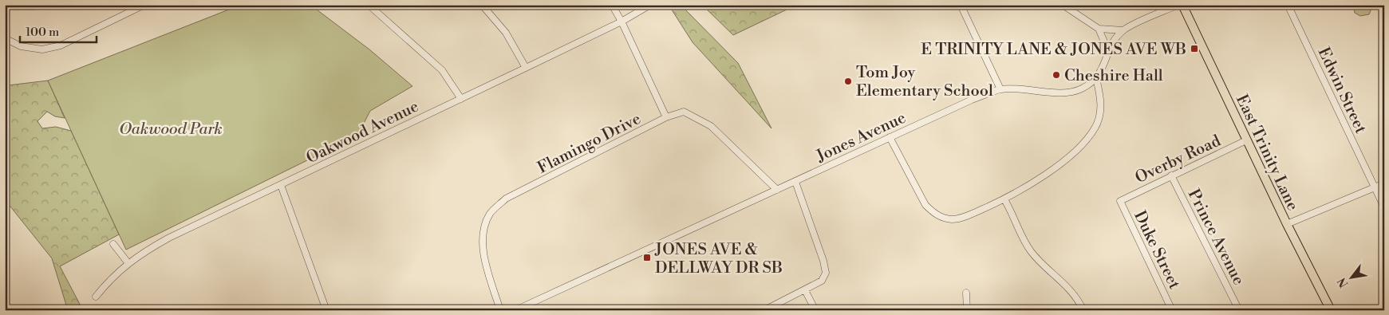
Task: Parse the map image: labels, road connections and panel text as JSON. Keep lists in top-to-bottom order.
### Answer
{
  "streets": {
    "main road": ["East Trinity Lane"],
    "street": [
      "Edwin Street",
      "Oakwood Avenue",
      "Jones Avenue",
      "Flamingo Drive",
      "Overby Road",
      "Prince Avenue",
      "Duke Street"
    ]
  },
  "crossings": [
    ["Jones Avenue", "Flamingo Drive"],
    ["East Trinity Lane", "Overby Road"],
    ["Overby Road", "Prince Avenue"],
    ["Overby Road", "Duke Street"]
  ],
  "parks": ["Oakwood Park"],
  "places": {
    "transit": ["E TRINITY LANE & JONES AVE WB", "JONES AVE & DELLWAY DR SB"],
    "other": ["Cheshire Hall", "Tom Joy Elementary School"]
  },
  "scale_bar": "100 m",
  "north": "bottom left"
}
